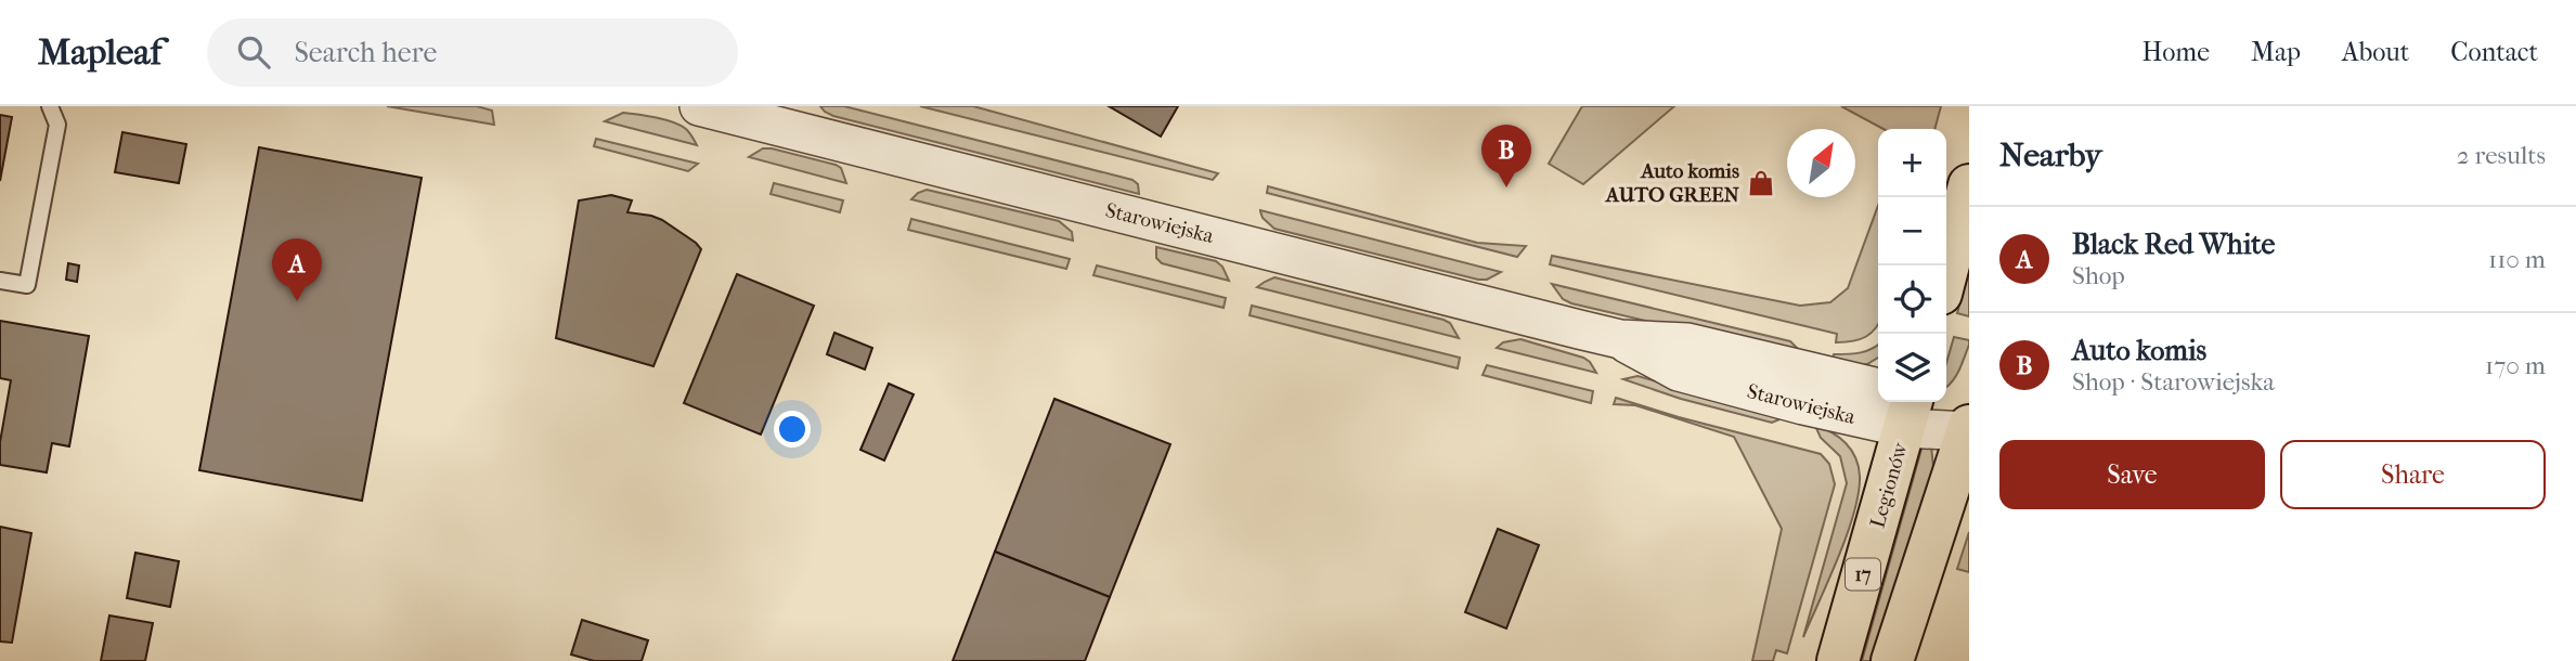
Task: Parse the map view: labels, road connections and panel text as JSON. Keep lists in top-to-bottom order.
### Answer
{
  "streets": {
    "highway": ["Legionów", "17"],
    "street": ["Starowiejska"]
  },
  "crossings": [
    ["Starowiejska", "Legionów"]
  ],
  "places": {
    "shop": ["Auto komis AUTO GREEN"]
  },
  "north": "top right",
  "page": {
    "header": "Mapleaf",
    "search": "Search here",
    "nav": [
      "Home",
      "Map",
      "About",
      "Contact"
    ],
    "heading": ["Nearby", "2 results"],
    "pins": ["B", "A"],
    "map_buttons": ["+", "−"],
    "list": [
      {
        "mark": "A",
        "name": "Black Red White",
        "note": "Shop",
        "value": "110 m"
      },
      {
        "mark": "B",
        "name": "Auto komis",
        "note": "Shop · Starowiejska",
        "value": "170 m"
      }
    ],
    "buttons": ["Save", "Share"]
  }
}
